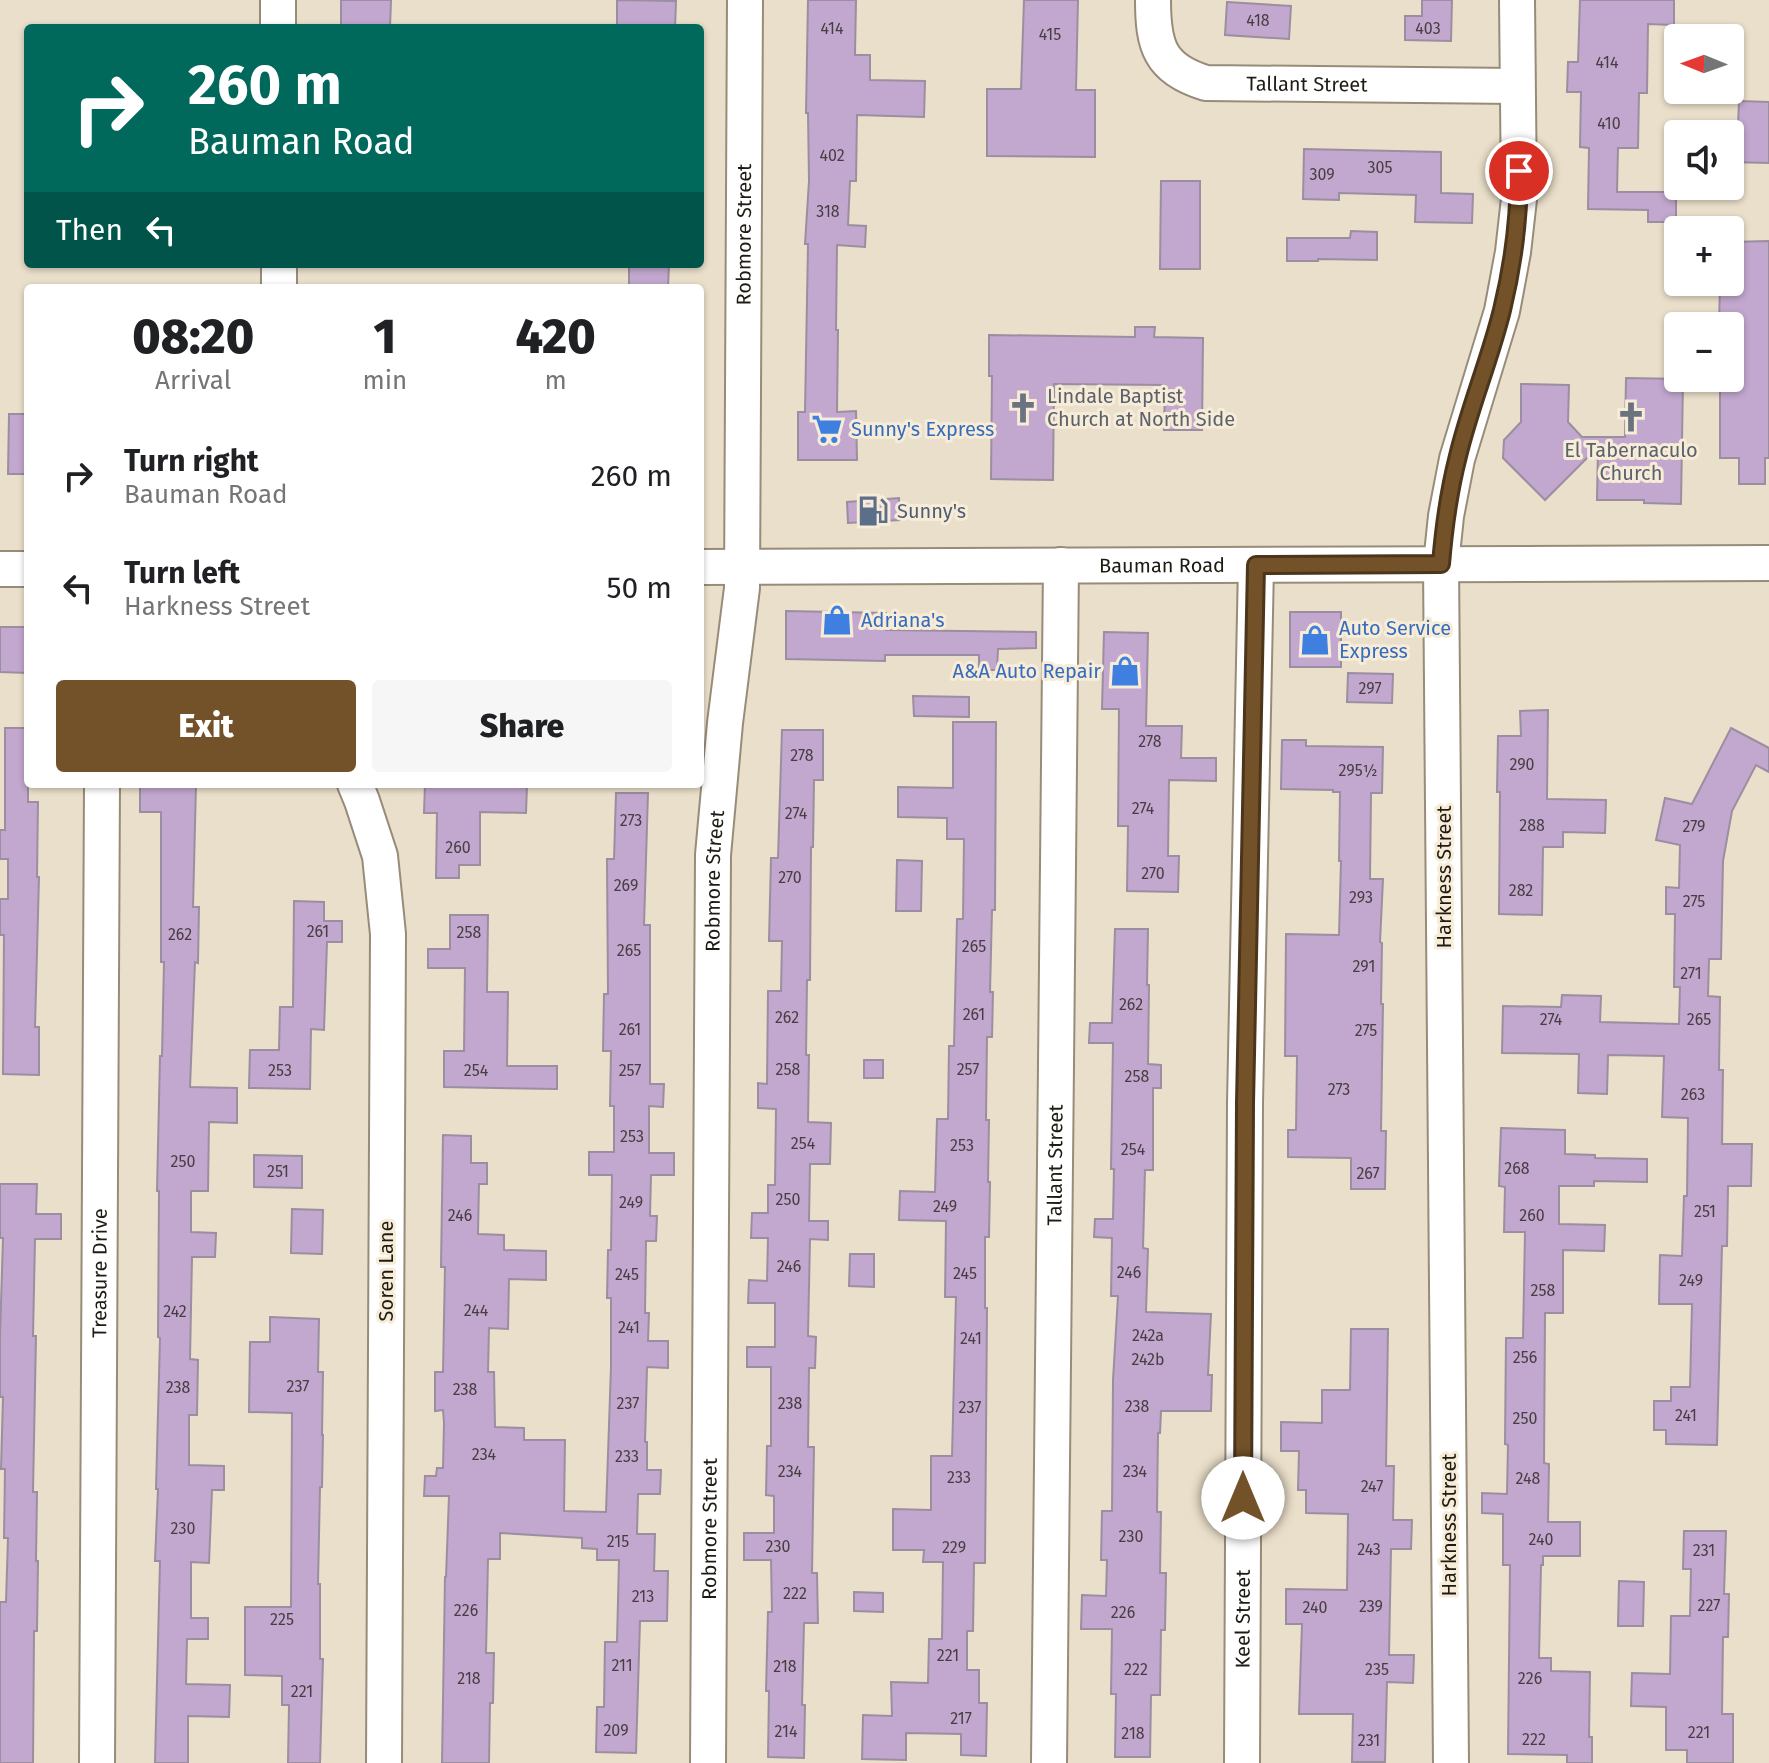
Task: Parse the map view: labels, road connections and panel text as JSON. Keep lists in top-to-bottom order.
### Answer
{
  "streets": {
    "street": [
      "Tallant Street",
      "Robmore Street",
      "Bauman Road",
      "Harkness Street",
      "Soren Lane",
      "Treasure Drive",
      "Keel Street"
    ]
  },
  "crossings": [
    ["Tallant Street", "Bauman Road"],
    ["Tallant Street", "Harkness Street"],
    ["Robmore Street", "Bauman Road"],
    ["Bauman Road", "Harkness Street"],
    ["Bauman Road", "Keel Street"]
  ],
  "places": {
    "church": ["Lindale Baptist Church at North Side", "El Tabernaculo Church"],
    "supermarket": ["Sunny's Express"],
    "fuel station": ["Sunny's"],
    "shop": ["Adriana's", "Auto Service Express", "A&A Auto Repair"]
  },
  "house_numbers": [
    "418",
    "414",
    "403",
    "415",
    "414",
    "410",
    "402",
    "305",
    "309",
    "318",
    "297",
    "278",
    "278",
    "290",
    "295½",
    "274",
    "274",
    "273",
    "288",
    "279",
    "260",
    "270",
    "270",
    "269",
    "282",
    "293",
    "275",
    "261",
    "258",
    "262",
    "265",
    "265",
    "291",
    "271",
    "262",
    "261",
    "262",
    "274",
    "265",
    "261",
    "275",
    "258",
    "257",
    "253",
    "254",
    "257",
    "258",
    "273",
    "263",
    "253",
    "254",
    "253",
    "254",
    "250",
    "268",
    "251",
    "267",
    "250",
    "249",
    "249",
    "251",
    "246",
    "260",
    "246",
    "246",
    "245",
    "245",
    "249",
    "258",
    "244",
    "242",
    "241",
    "242a",
    "241",
    "256",
    "242b",
    "237",
    "238",
    "238",
    "237",
    "238",
    "238",
    "237",
    "241",
    "250",
    "234",
    "233",
    "234",
    "234",
    "233",
    "248",
    "247",
    "230",
    "230",
    "240",
    "215",
    "230",
    "229",
    "243",
    "231",
    "222",
    "213",
    "227",
    "239",
    "240",
    "226",
    "226",
    "225",
    "221",
    "211",
    "218",
    "222",
    "235",
    "218",
    "226",
    "221",
    "217",
    "209",
    "214",
    "221",
    "218",
    "222",
    "231"
  ],
  "north": "left",
  "page": {
    "map_buttons": ["+", "−"],
    "turn": ["260 m", "Bauman Road"],
    "then": "Then",
    "eta": [
      "08:20",
      "Arrival",
      "1",
      "min",
      "420",
      "m"
    ],
    "list": [
      {
        "name": "Turn right",
        "note": "Bauman Road",
        "value": "260 m"
      },
      {
        "name": "Turn left",
        "note": "Harkness Street",
        "value": "50 m"
      }
    ],
    "buttons": ["Exit", "Share"]
  }
}
